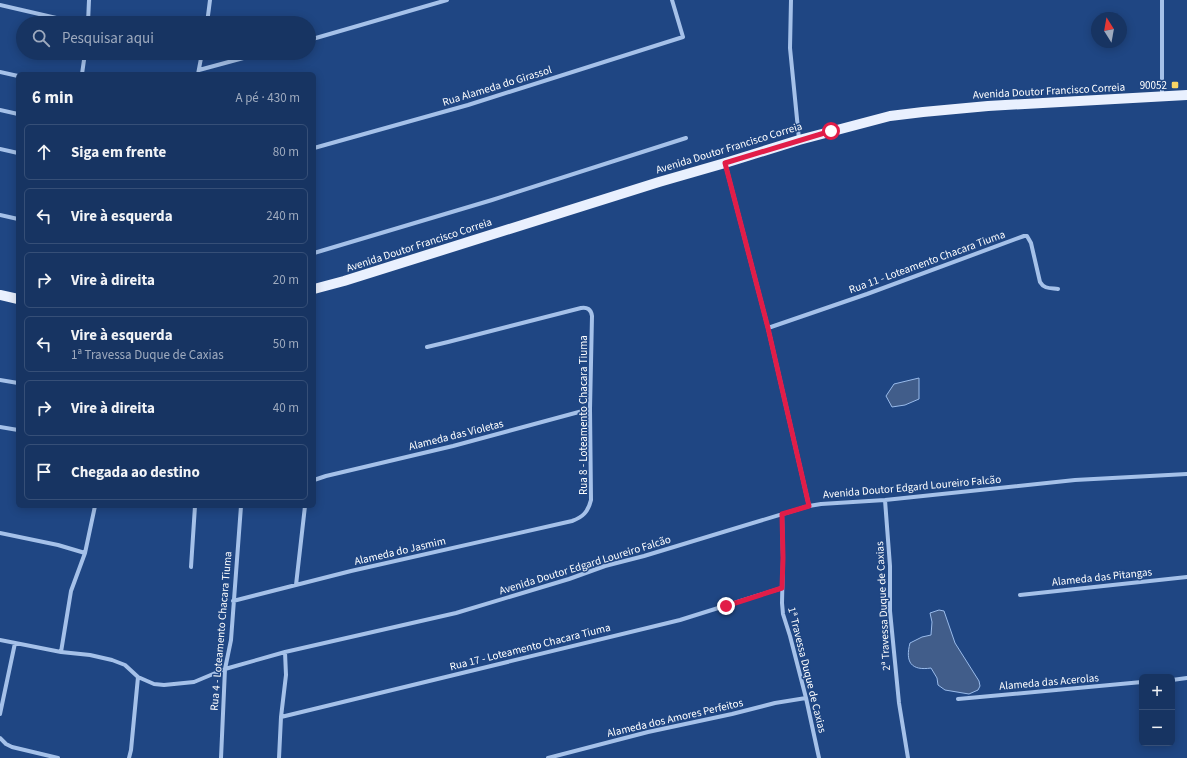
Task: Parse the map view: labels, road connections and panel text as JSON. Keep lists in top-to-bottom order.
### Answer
{
  "streets": {
    "main road": ["Avenida Doutor Francisco Correia"],
    "street": [
      "Rua Alameda do Girassol",
      "Rua 11 - Loteamento Chacara Tiuma",
      "Rua 8 - Loteamento Chacara Tiuma",
      "Alameda das Violetas",
      "Avenida Doutor Edgard Loureiro Falcão",
      "Alameda do Jasmim",
      "Alameda das Pitangas",
      "2ª Travessa Duque de Caxias",
      "Rua 4 - Loteamento Chacara Tiuma",
      "Rua 17 - Loteamento Chacara Tiuma",
      "1ª Travessa Duque de Caxias",
      "Alameda das Acerolas",
      "Alameda dos Amores Perfeitos"
    ]
  },
  "crossings": [
    ["Rua 8 - Loteamento Chacara Tiuma", "Alameda das Violetas"],
    ["Rua 8 - Loteamento Chacara Tiuma", "Alameda do Jasmim"],
    ["Avenida Doutor Edgard Loureiro Falcão", "2ª Travessa Duque de Caxias"],
    ["Avenida Doutor Edgard Loureiro Falcão", "Rua 4 - Loteamento Chacara Tiuma"],
    ["Avenida Doutor Edgard Loureiro Falcão", "1ª Travessa Duque de Caxias"],
    ["Alameda do Jasmim", "Rua 4 - Loteamento Chacara Tiuma"],
    ["Rua 17 - Loteamento Chacara Tiuma", "1ª Travessa Duque de Caxias"],
    ["1ª Travessa Duque de Caxias", "Alameda dos Amores Perfeitos"]
  ],
  "places": {
    "transit": ["90052"]
  },
  "north": "top",
  "page": {
    "search": "Pesquisar aqui",
    "heading": ["6 min", "A pé · 430 m"],
    "list": [
      ["Siga em frente", "80 m"],
      ["Vire à esquerda", "240 m"],
      ["Vire à direita", "20 m"],
      ["Vire à esquerda", "1ª Travessa Duque de Caxias", "50 m"],
      ["Vire à direita", "40 m"],
      "Chegada ao destino"
    ],
    "map_buttons": ["+", "−"]
  }
}
